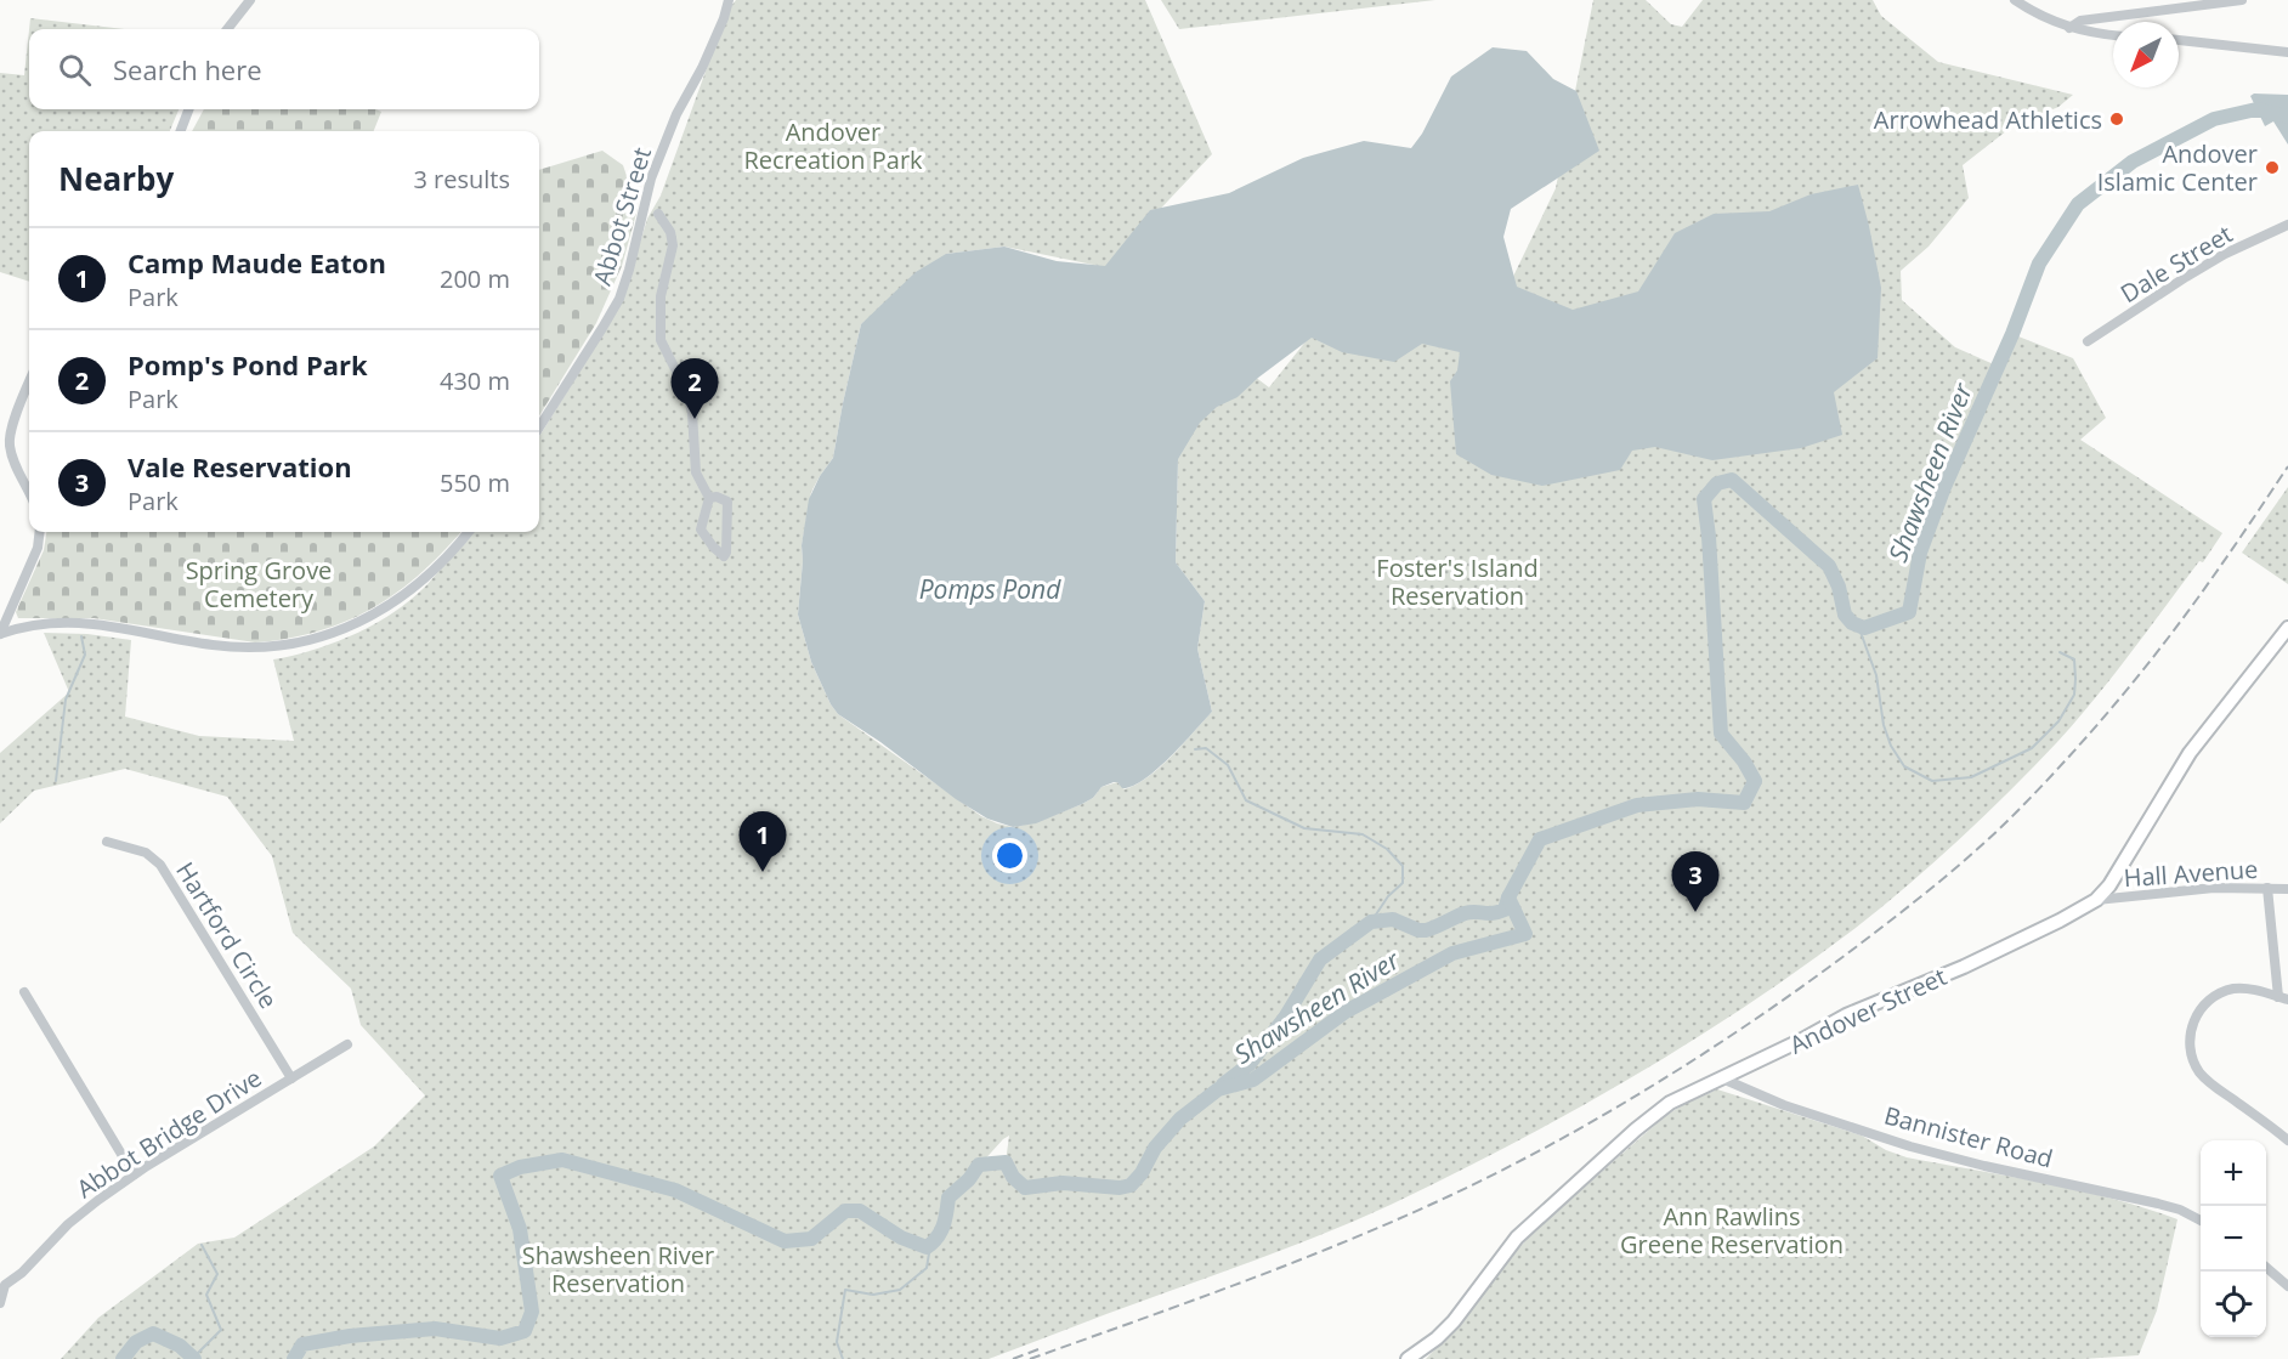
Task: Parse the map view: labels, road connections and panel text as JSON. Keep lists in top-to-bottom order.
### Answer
{
  "streets": {
    "main road": ["Andover Street"],
    "street": [
      "Abbot Street",
      "Dale Street",
      "Hall Avenue",
      "Hartford Circle",
      "Abbot Bridge Drive",
      "Bannister Road"
    ]
  },
  "crossings": [
    ["Hall Avenue", "Andover Street"],
    ["Hartford Circle", "Abbot Bridge Drive"],
    ["Andover Street", "Bannister Road"]
  ],
  "water": ["Shawsheen River", "Pomps Pond"],
  "parks": [
    "Andover Recreation Park",
    "Foster's Island Reservation",
    "Spring Grove Cemetery",
    "Ann Rawlins Greene Reservation",
    "Shawsheen River Reservation"
  ],
  "places": ["Arrowhead Athletics", "Andover Islamic Center"],
  "north": "bottom left",
  "page": {
    "search": "Search here",
    "heading": ["Nearby", "3 results"],
    "list": [
      {
        "mark": "1",
        "name": "Camp Maude Eaton",
        "note": "Park",
        "value": "200 m"
      },
      {
        "mark": "2",
        "name": "Pomp's Pond Park",
        "note": "Park",
        "value": "430 m"
      },
      {
        "mark": "3",
        "name": "Vale Reservation",
        "note": "Park",
        "value": "550 m"
      }
    ],
    "pins": ["2", "1", "3"],
    "map_buttons": ["+", "−"]
  }
}
